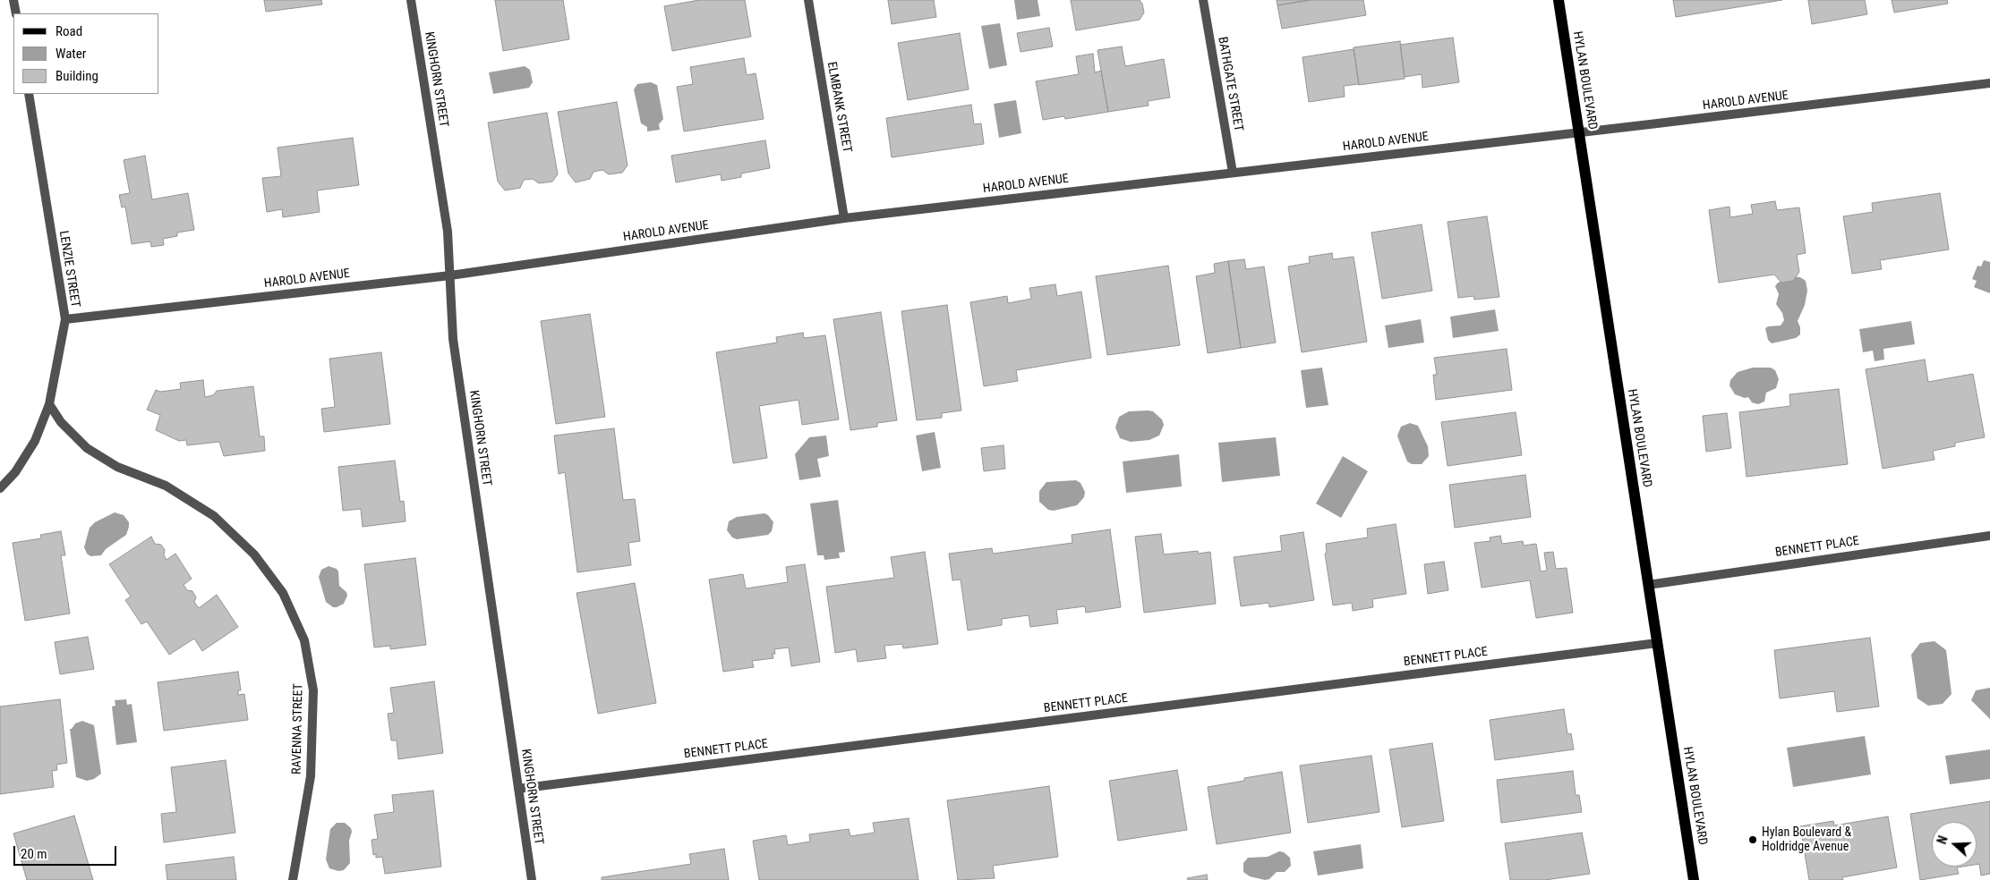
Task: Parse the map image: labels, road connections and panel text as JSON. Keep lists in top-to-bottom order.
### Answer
{
  "streets": {
    "main road": ["HYLAN BOULEVARD"],
    "street": [
      "KINGHORN STREET",
      "BATHGATE STREET",
      "HAROLD AVENUE",
      "ELMBANK STREET",
      "LENZIE STREET",
      "BENNETT PLACE",
      "RAVENNA STREET"
    ]
  },
  "crossings": [
    ["KINGHORN STREET", "HAROLD AVENUE"],
    ["KINGHORN STREET", "BENNETT PLACE"],
    ["HYLAN BOULEVARD", "HAROLD AVENUE"],
    ["HYLAN BOULEVARD", "BENNETT PLACE"],
    ["BATHGATE STREET", "HAROLD AVENUE"],
    ["HAROLD AVENUE", "ELMBANK STREET"],
    ["HAROLD AVENUE", "LENZIE STREET"],
    ["LENZIE STREET", "RAVENNA STREET"]
  ],
  "places": ["Hylan Boulevard & Holdridge Avenue"],
  "legend": ["Road", "Water", "Building"],
  "scale_bar": "20 m",
  "north": "left"
}
